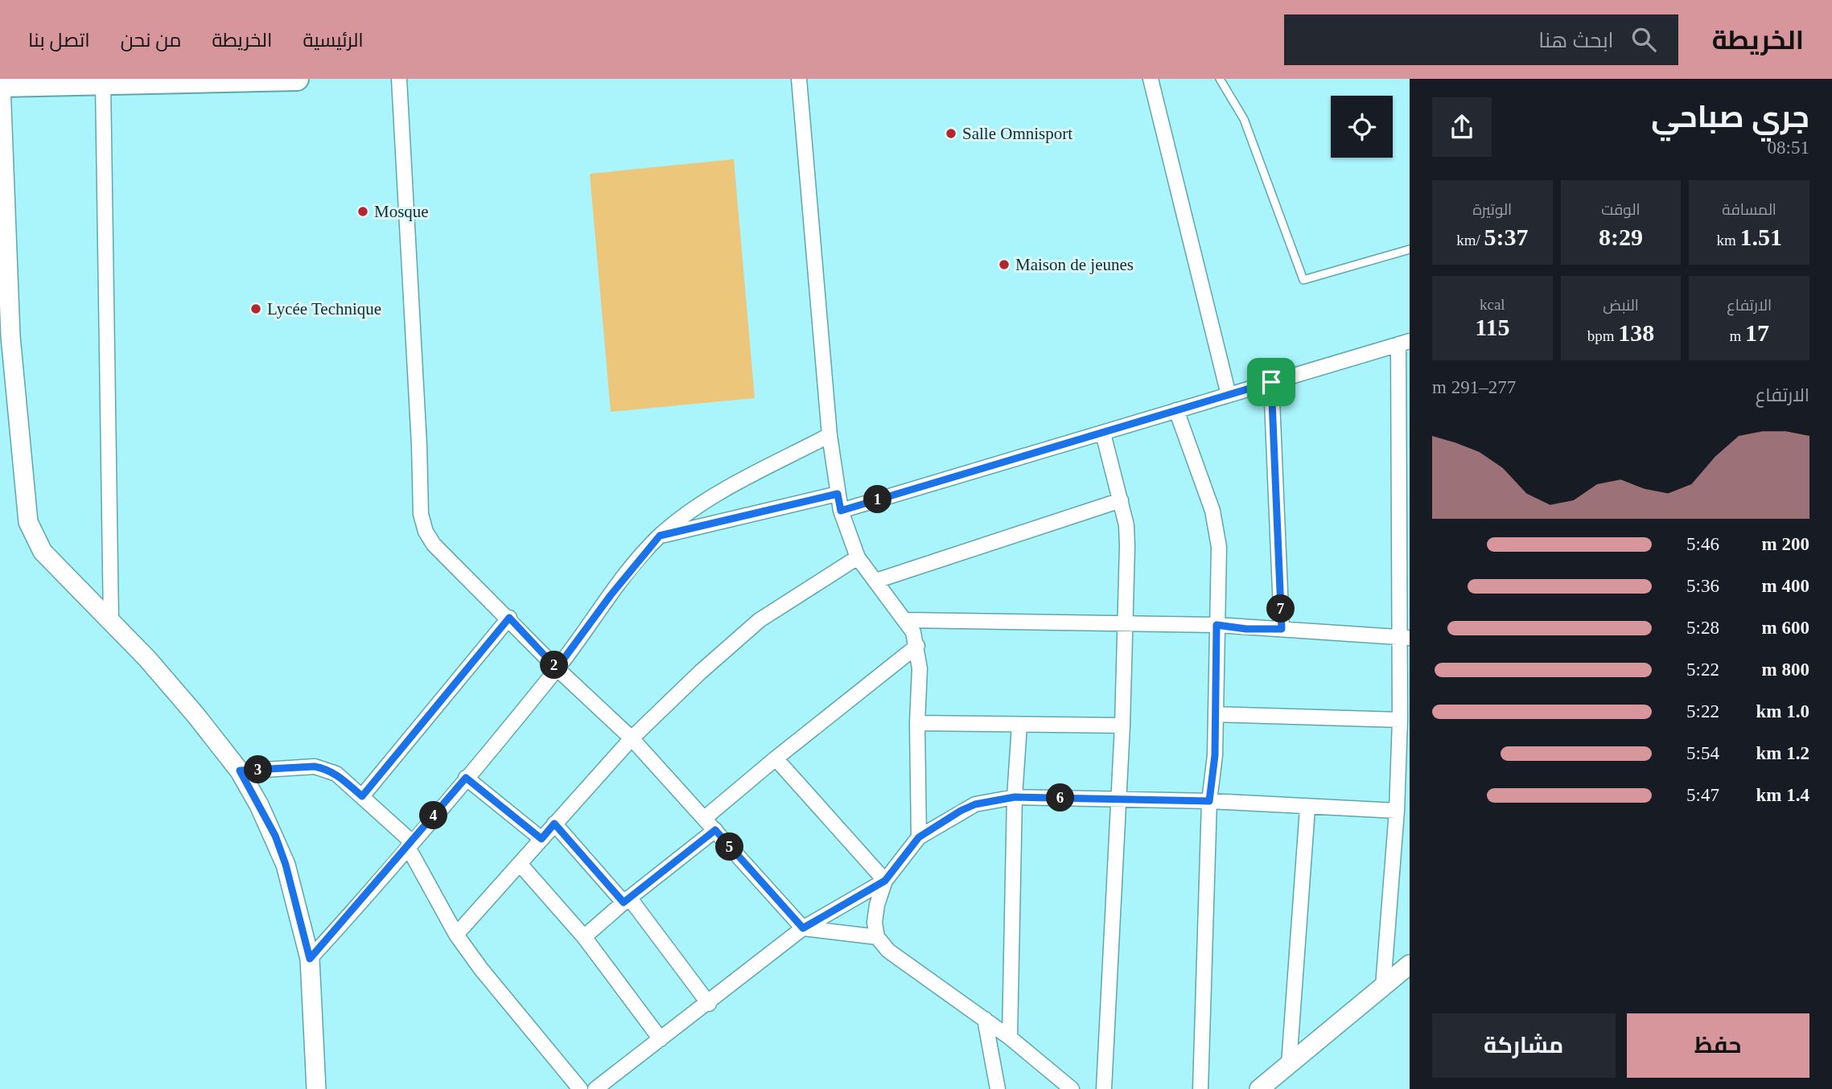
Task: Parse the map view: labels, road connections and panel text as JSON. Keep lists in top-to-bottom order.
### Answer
{
  "places": [
    "Salle Omnisport",
    "Mosque",
    "Maison de jeunes",
    "Lycée Technique"
  ],
  "page": {
    "header": "الخريطة",
    "search": "ابحث هنا",
    "nav": [
      "الرئيسية",
      "الخريطة",
      "من نحن",
      "اتصل بنا"
    ],
    "heading": ["جري صباحي", "08:51"],
    "stats": [
      ["المسافة", "1.51 km"],
      ["الوقت", "8:29"],
      ["الوتيرة", "5:37 /km"],
      ["الارتفاع", "17 m"],
      ["النبض", "138 bpm"],
      ["kcal", "115"]
    ],
    "chart": ["الارتفاع", "277–291 m"],
    "pins": [
      "1",
      "7",
      "2",
      "3",
      "6",
      "4",
      "5"
    ],
    "list": [
      {
        "name": "200 m",
        "note": "5:46"
      },
      {
        "name": "400 m",
        "note": "5:36"
      },
      {
        "name": "600 m",
        "note": "5:28"
      },
      {
        "name": "800 m",
        "note": "5:22"
      },
      {
        "name": "1.0 km",
        "note": "5:22"
      },
      {
        "name": "1.2 km",
        "note": "5:54"
      },
      {
        "name": "1.4 km",
        "note": "5:47"
      }
    ],
    "buttons": ["حفظ", "مشاركة"]
  }
}
